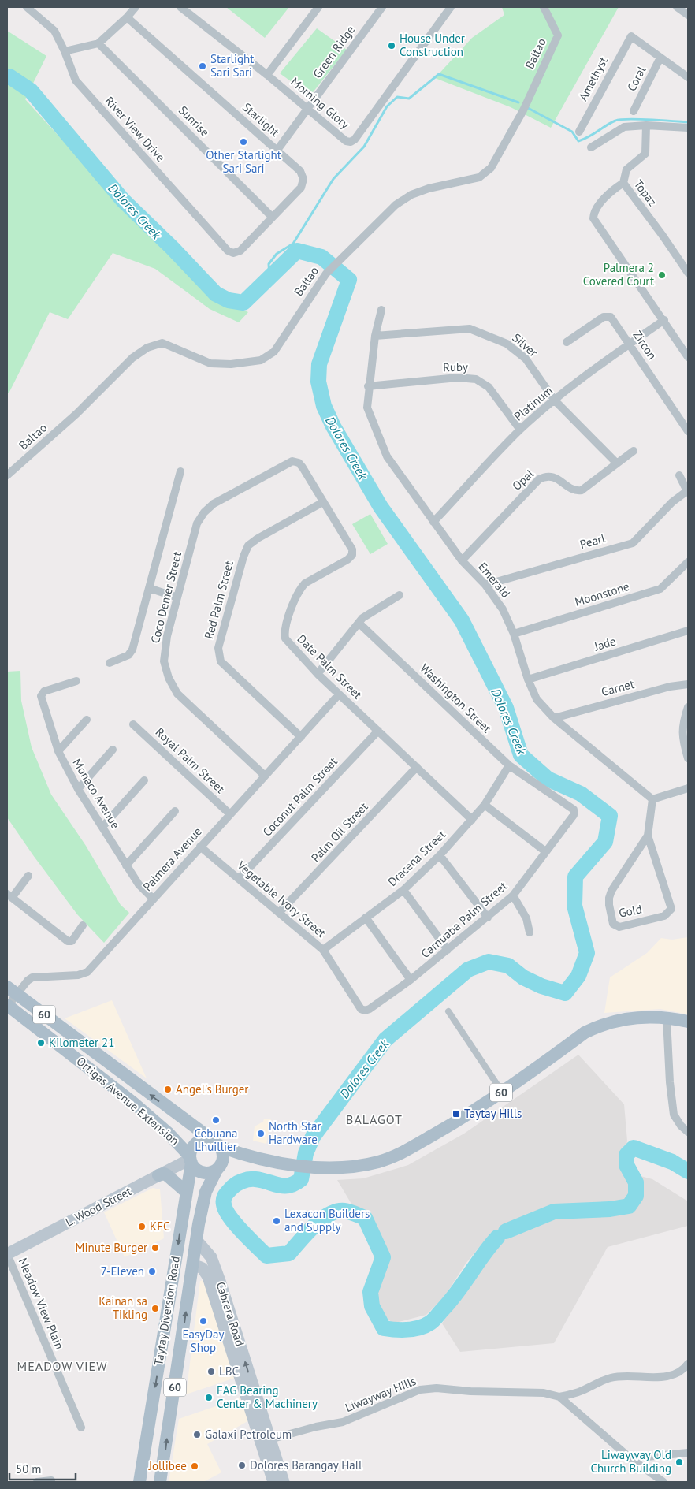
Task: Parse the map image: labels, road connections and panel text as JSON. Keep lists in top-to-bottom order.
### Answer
{
  "streets": {
    "main road": [
      "60",
      "Ortigas Avenue Extension",
      "L. Wood Street",
      "Taytay Diversion Road",
      "Cabrera Road"
    ],
    "street": [
      "Green Ridge",
      "Baltao",
      "Amethyst",
      "Coral",
      "Morning Glory",
      "Starlight",
      "Sunrise",
      "River View Drive",
      "Topaz",
      "Silver",
      "Zircon",
      "Ruby",
      "Platinum",
      "Opal",
      "Pearl",
      "Emerald",
      "Moonstone",
      "Coco Demer Street",
      "Red Palm Street",
      "Jade",
      "Date Palm Street",
      "Garnet",
      "Washington Street",
      "Royal Palm Street",
      "Monaco Avenue",
      "Coconut Palm Street",
      "Palm Oil Street",
      "Dracena Street",
      "Palmera Avenue",
      "Vegetable Ivory Street",
      "Gold",
      "Carnuaba Palm Street",
      "Meadow View Plain",
      "Liwayway Hills"
    ]
  },
  "crossings": [
    ["Green Ridge", "Morning Glory"],
    ["Green Ridge", "Starlight"],
    ["Amethyst", "Coral"],
    ["Starlight", "Sunrise"],
    ["Starlight", "River View Drive"],
    ["Silver", "Platinum"],
    ["Silver", "Opal"],
    ["Silver", "Emerald"],
    ["Zircon", "Platinum"],
    ["Ruby", "Platinum"],
    ["Ruby", "Emerald"],
    ["Platinum", "Emerald"],
    ["Opal", "Emerald"],
    ["Pearl", "Emerald"],
    ["Emerald", "Moonstone"],
    ["Emerald", "Jade"],
    ["Emerald", "Garnet"],
    ["Emerald", "Gold"],
    ["Coco Demer Street", "Date Palm Street"],
    ["Coco Demer Street", "Palmera Avenue"],
    ["Red Palm Street", "Date Palm Street"],
    ["Red Palm Street", "Palmera Avenue"],
    ["Date Palm Street", "Coconut Palm Street"],
    ["Date Palm Street", "Palm Oil Street"],
    ["Date Palm Street", "Dracena Street"],
    ["Date Palm Street", "Palmera Avenue"],
    ["Washington Street", "Dracena Street"],
    ["Washington Street", "Carnuaba Palm Street"],
    ["Royal Palm Street", "Palmera Avenue"],
    ["Monaco Avenue", "Palmera Avenue"],
    ["Coconut Palm Street", "Vegetable Ivory Street"],
    ["Palm Oil Street", "Vegetable Ivory Street"],
    ["Dracena Street", "Vegetable Ivory Street"],
    ["Palmera Avenue", "Vegetable Ivory Street"],
    ["Palmera Avenue", "Ortigas Avenue Extension"],
    ["Vegetable Ivory Street", "Carnuaba Palm Street"],
    ["60", "Ortigas Avenue Extension"],
    ["60", "L. Wood Street"],
    ["60", "Taytay Diversion Road"],
    ["Ortigas Avenue Extension", "L. Wood Street"],
    ["Ortigas Avenue Extension", "Taytay Diversion Road"],
    ["L. Wood Street", "Meadow View Plain"],
    ["L. Wood Street", "Taytay Diversion Road"],
    ["Taytay Diversion Road", "Cabrera Road"],
    ["Cabrera Road", "Liwayway Hills"]
  ],
  "districts": ["BALAGOT", "MEADOW VIEW"],
  "water": ["Dolores Creek"],
  "places": {
    "other": [
      "House Under Construction",
      "Starlight Sari Sari",
      "Other Starlight Sari Sari",
      "Palmera 2 Covered Court",
      "Kilometer 21",
      "Angel's Burger",
      "Cebuana Lhuillier",
      "North Star Hardware",
      "Lexacon Builders and Supply",
      "KFC",
      "Minute Burger",
      "7-Eleven",
      "Kainan sa Tikling",
      "EasyDay Shop",
      "LBC",
      "FAG Bearing Center & Machinery",
      "Galaxi Petroleum",
      "Liwayway Old Church Building",
      "Dolores Barangay Hall",
      "Jollibee"
    ],
    "transit": ["Taytay Hills"]
  },
  "scale_bar": "50 m"
}
